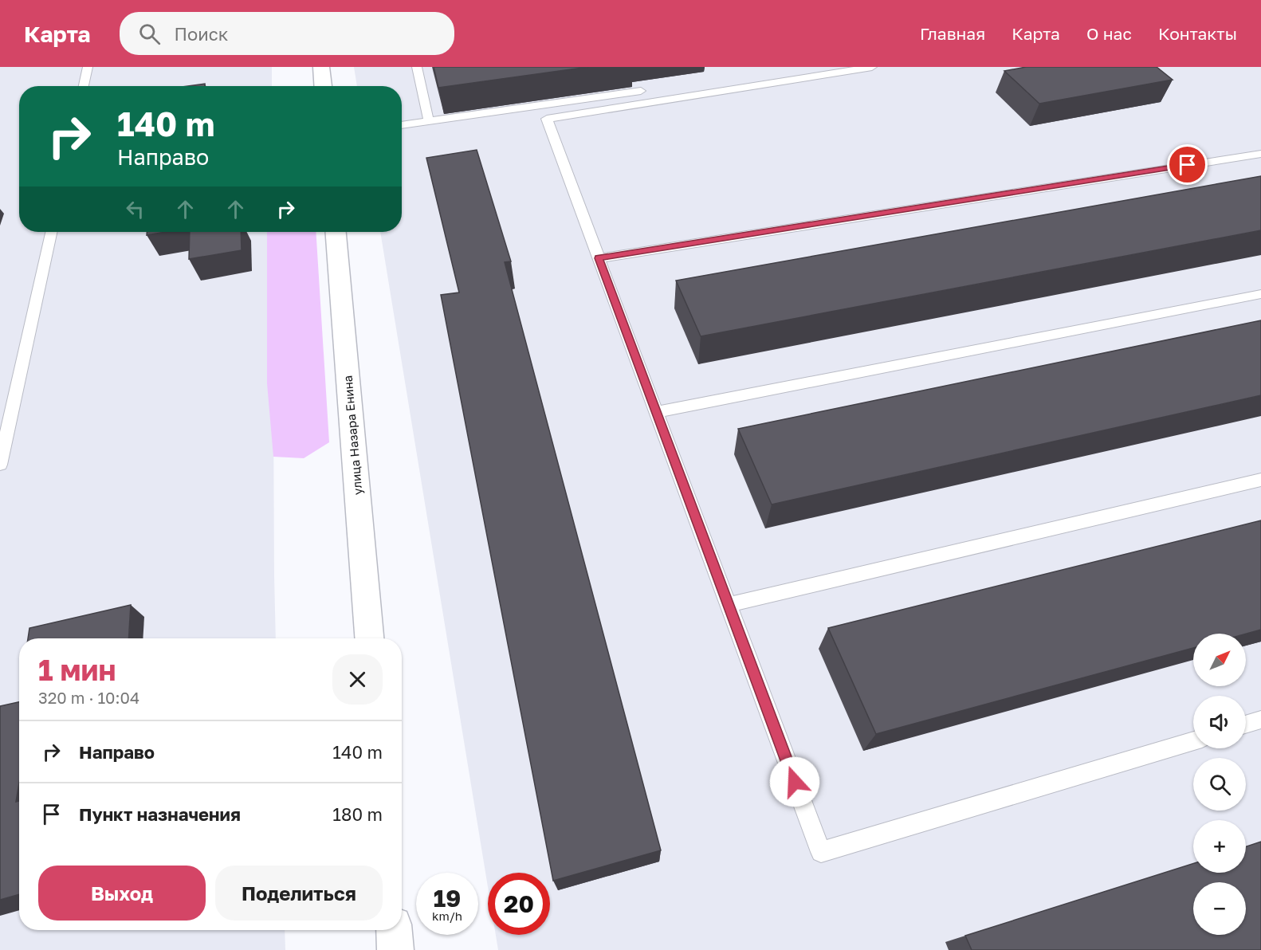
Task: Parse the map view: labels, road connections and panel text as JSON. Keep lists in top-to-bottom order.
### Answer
{
  "streets": {
    "main road": ["улица Назара Енина"]
  },
  "north": "top right",
  "page": {
    "header": "Карта",
    "search": "Поиск",
    "nav": [
      "Главная",
      "Карта",
      "О нас",
      "Контакты"
    ],
    "turn": ["140 m", "Направо"],
    "map_buttons": ["+", "−"],
    "heading": ["1 мин", "320 m · 10:04"],
    "list": [
      {
        "name": "Направо",
        "value": "140 m"
      },
      {
        "name": "Пункт назначения",
        "value": "180 m"
      }
    ],
    "buttons": ["Выход", "Поделиться"],
    "speed": "19 km/h",
    "limit": "20"
  }
}
